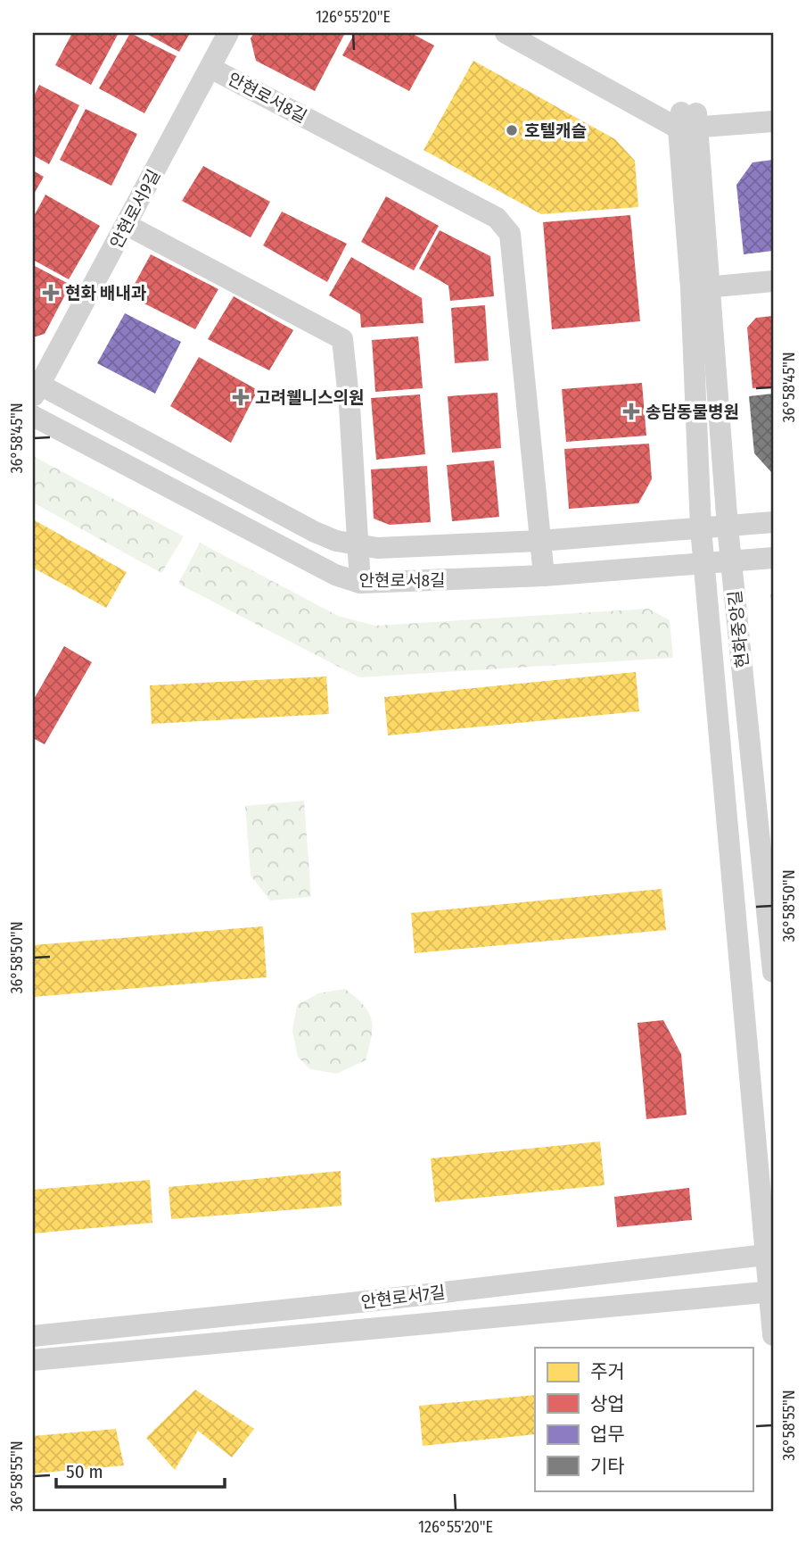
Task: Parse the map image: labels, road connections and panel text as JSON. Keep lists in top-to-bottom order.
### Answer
{
  "streets": {
    "street": [
      "안현로서8길",
      "안현로서9길",
      "현화중앙길",
      "안현로서7길"
    ]
  },
  "crossings": [
    ["안현로서8길", "안현로서9길"],
    ["안현로서8길", "현화중앙길"]
  ],
  "places": {
    "other": ["호텔캐슬"],
    "health": ["현화 배내과", "고려웰니스의원", "송담동물병원"]
  },
  "legend": [
    "주거",
    "상업",
    "업무",
    "기타"
  ],
  "scale_bar": "50 m",
  "coordinates": [
    "126°55'20\"E",
    "36°58'45\"N",
    "36°58'50\"N",
    "36°58'55\"N"
  ]
}
